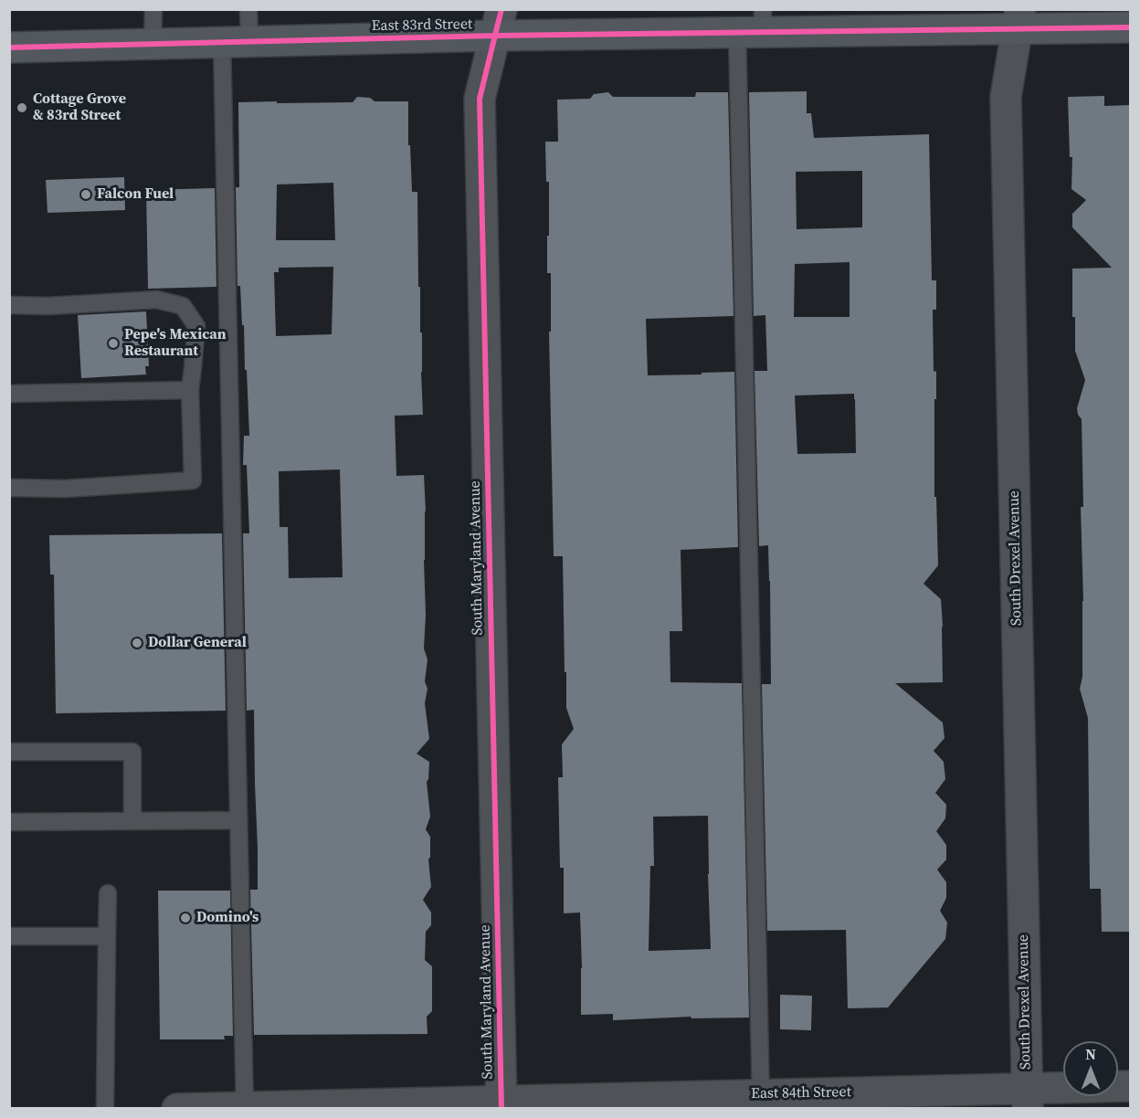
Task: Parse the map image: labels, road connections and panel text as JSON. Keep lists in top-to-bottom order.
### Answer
{
  "streets": {
    "street": [
      "East 83rd Street",
      "South Maryland Avenue",
      "South Drexel Avenue",
      "East 84th Street"
    ]
  },
  "crossings": [
    ["East 83rd Street", "South Maryland Avenue"],
    ["East 83rd Street", "South Drexel Avenue"],
    ["South Maryland Avenue", "East 84th Street"],
    ["South Drexel Avenue", "East 84th Street"]
  ],
  "places": [
    "Cottage Grove & 83rd Street",
    "Falcon Fuel",
    "Pepe's Mexican Restaurant",
    "Dollar General",
    "Domino's"
  ],
  "north": "top"
}
